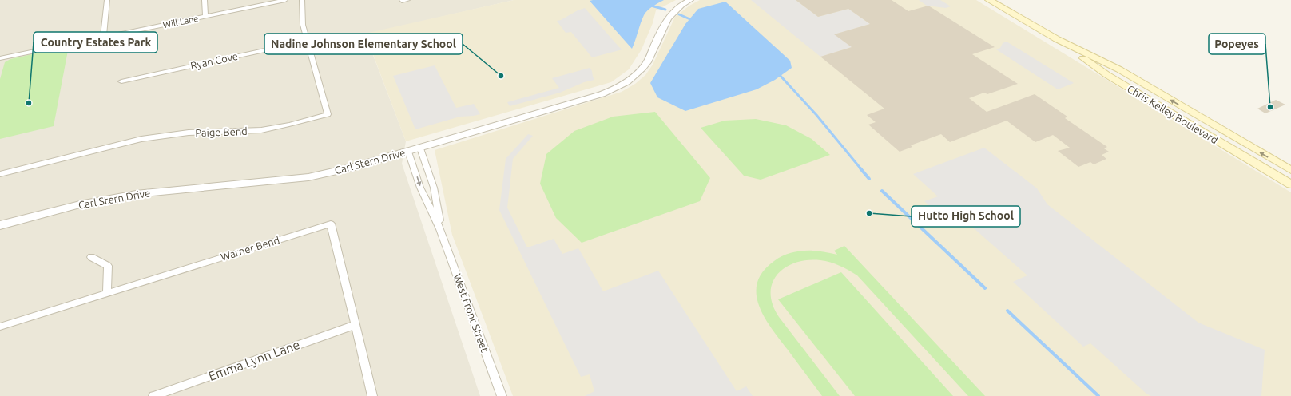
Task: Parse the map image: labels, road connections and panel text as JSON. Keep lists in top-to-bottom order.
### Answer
{
  "streets": {
    "main road": ["Chris Kelley Boulevard"],
    "street": [
      "Will Lane",
      "Ryan Cove",
      "Paige Bend",
      "Carl Stern Drive",
      "Warner Bend",
      "West Front Street",
      "Emma Lynn Lane"
    ]
  },
  "crossings": [
    ["Ryan Cove", "Paige Bend"],
    ["Carl Stern Drive", "West Front Street"],
    ["Warner Bend", "Emma Lynn Lane"]
  ],
  "places": [
    "Nadine Johnson Elementary School",
    "Country Estates Park",
    "Popeyes",
    "Hutto High School"
  ]
}
